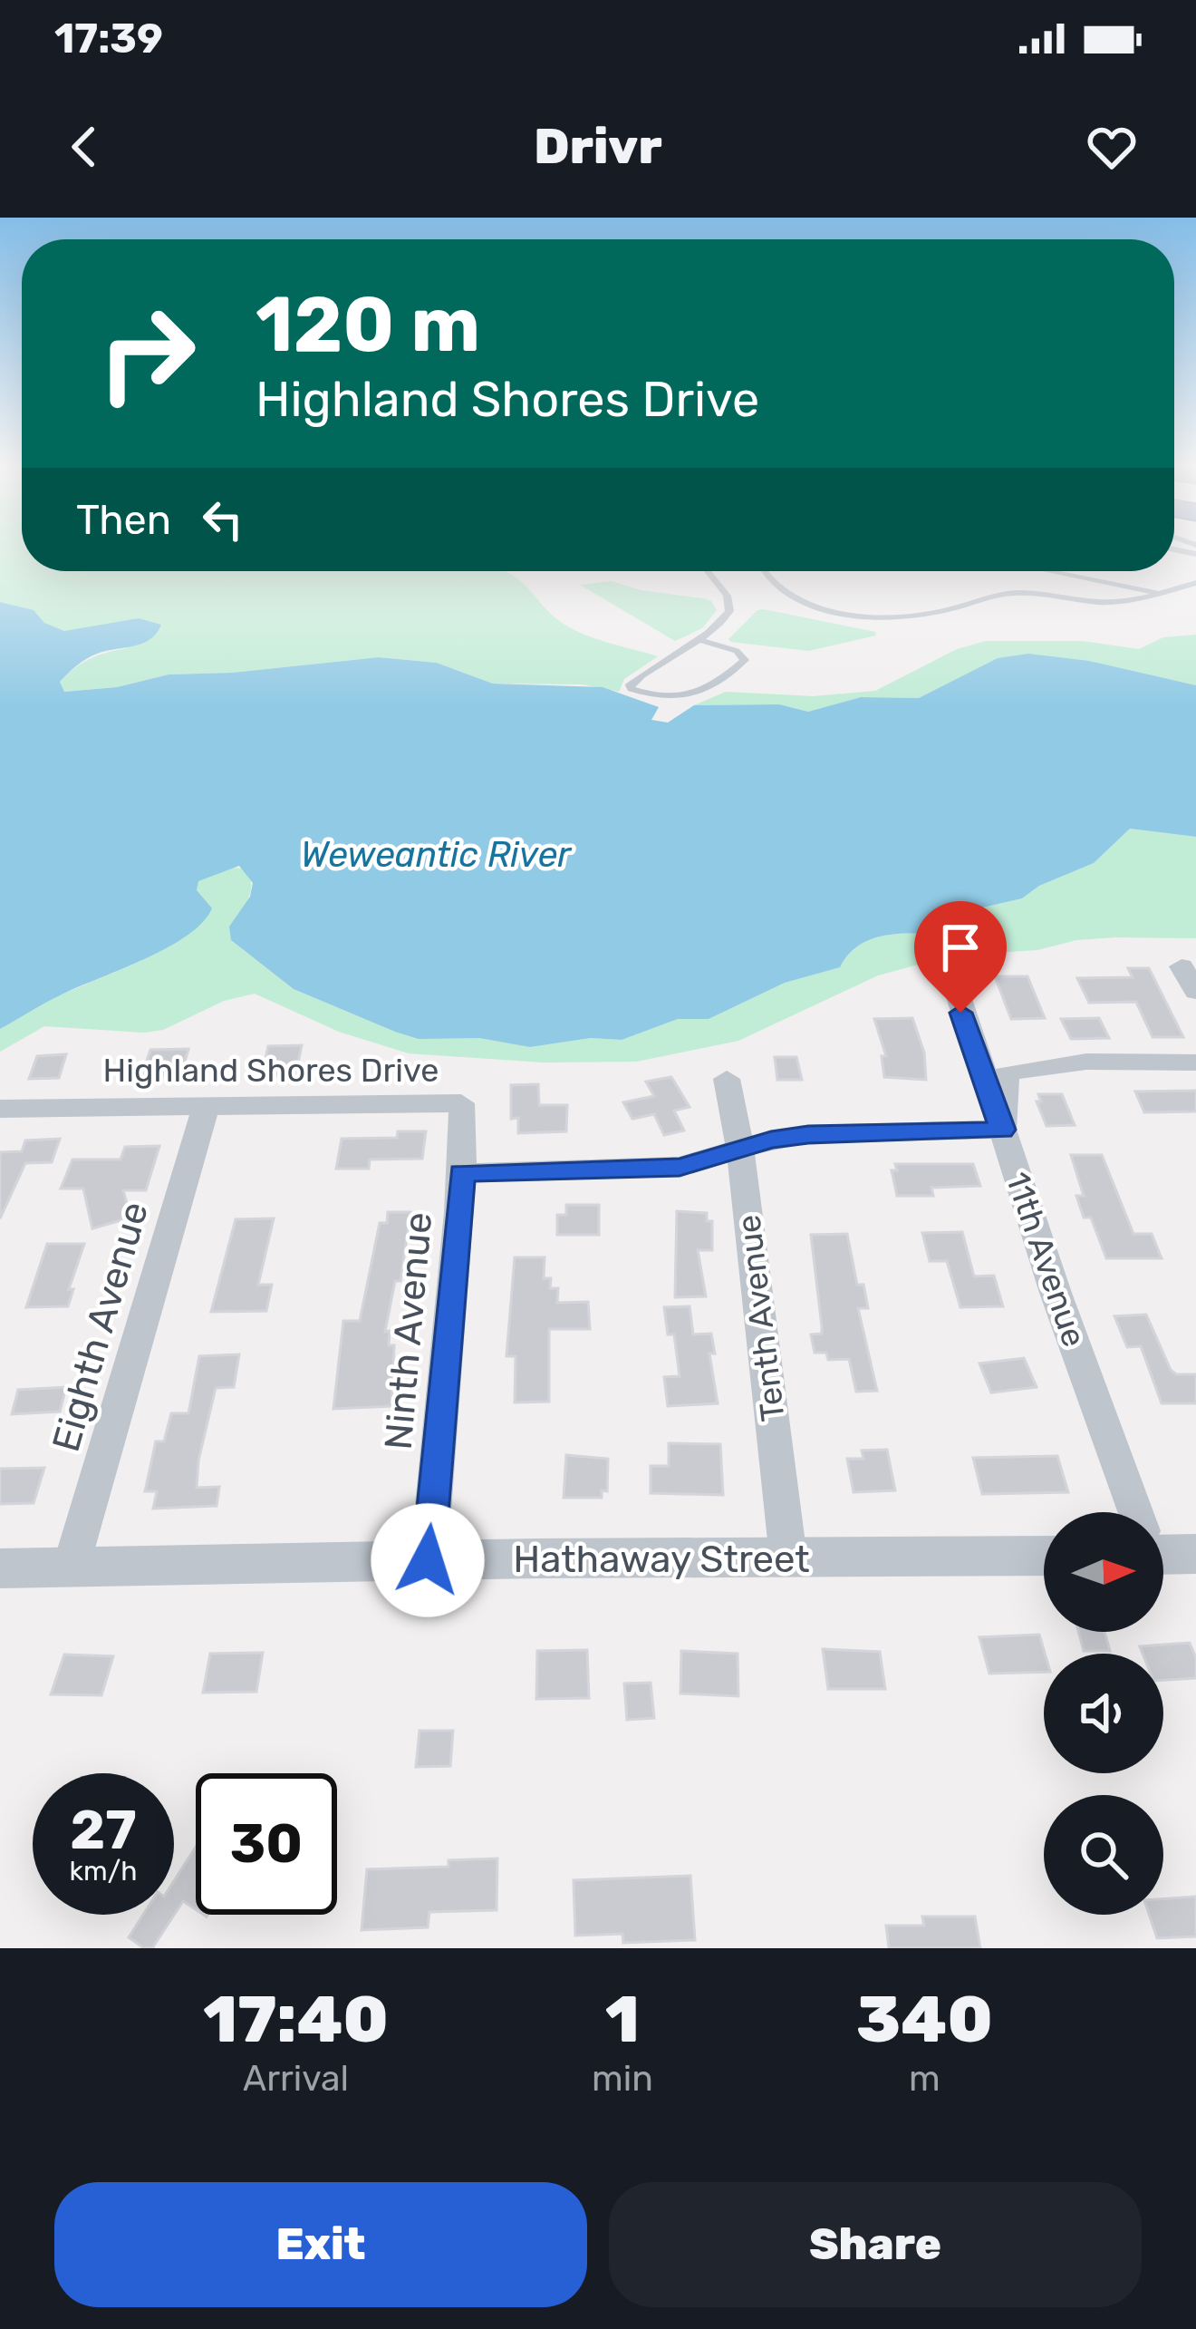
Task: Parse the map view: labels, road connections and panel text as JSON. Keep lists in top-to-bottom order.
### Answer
{
  "streets": {
    "street": [
      "Highland Shores Drive",
      "11th Avenue",
      "Tenth Avenue",
      "Eighth Avenue",
      "Ninth Avenue",
      "Hathaway Street"
    ]
  },
  "crossings": [
    ["Highland Shores Drive", "Eighth Avenue"],
    ["Highland Shores Drive", "Ninth Avenue"],
    ["Tenth Avenue", "Hathaway Street"],
    ["Eighth Avenue", "Hathaway Street"],
    ["Ninth Avenue", "Hathaway Street"]
  ],
  "water": ["Weweantic River"],
  "north": "right",
  "page": {
    "status": "17:39",
    "header": "Drivr",
    "turn": ["120 m", "Highland Shores Drive"],
    "then": "Then",
    "speed": "27 km/h",
    "limit": "30",
    "eta": [
      "17:40",
      "Arrival",
      "1",
      "min",
      "340",
      "m"
    ],
    "buttons": ["Exit", "Share"]
  }
}
